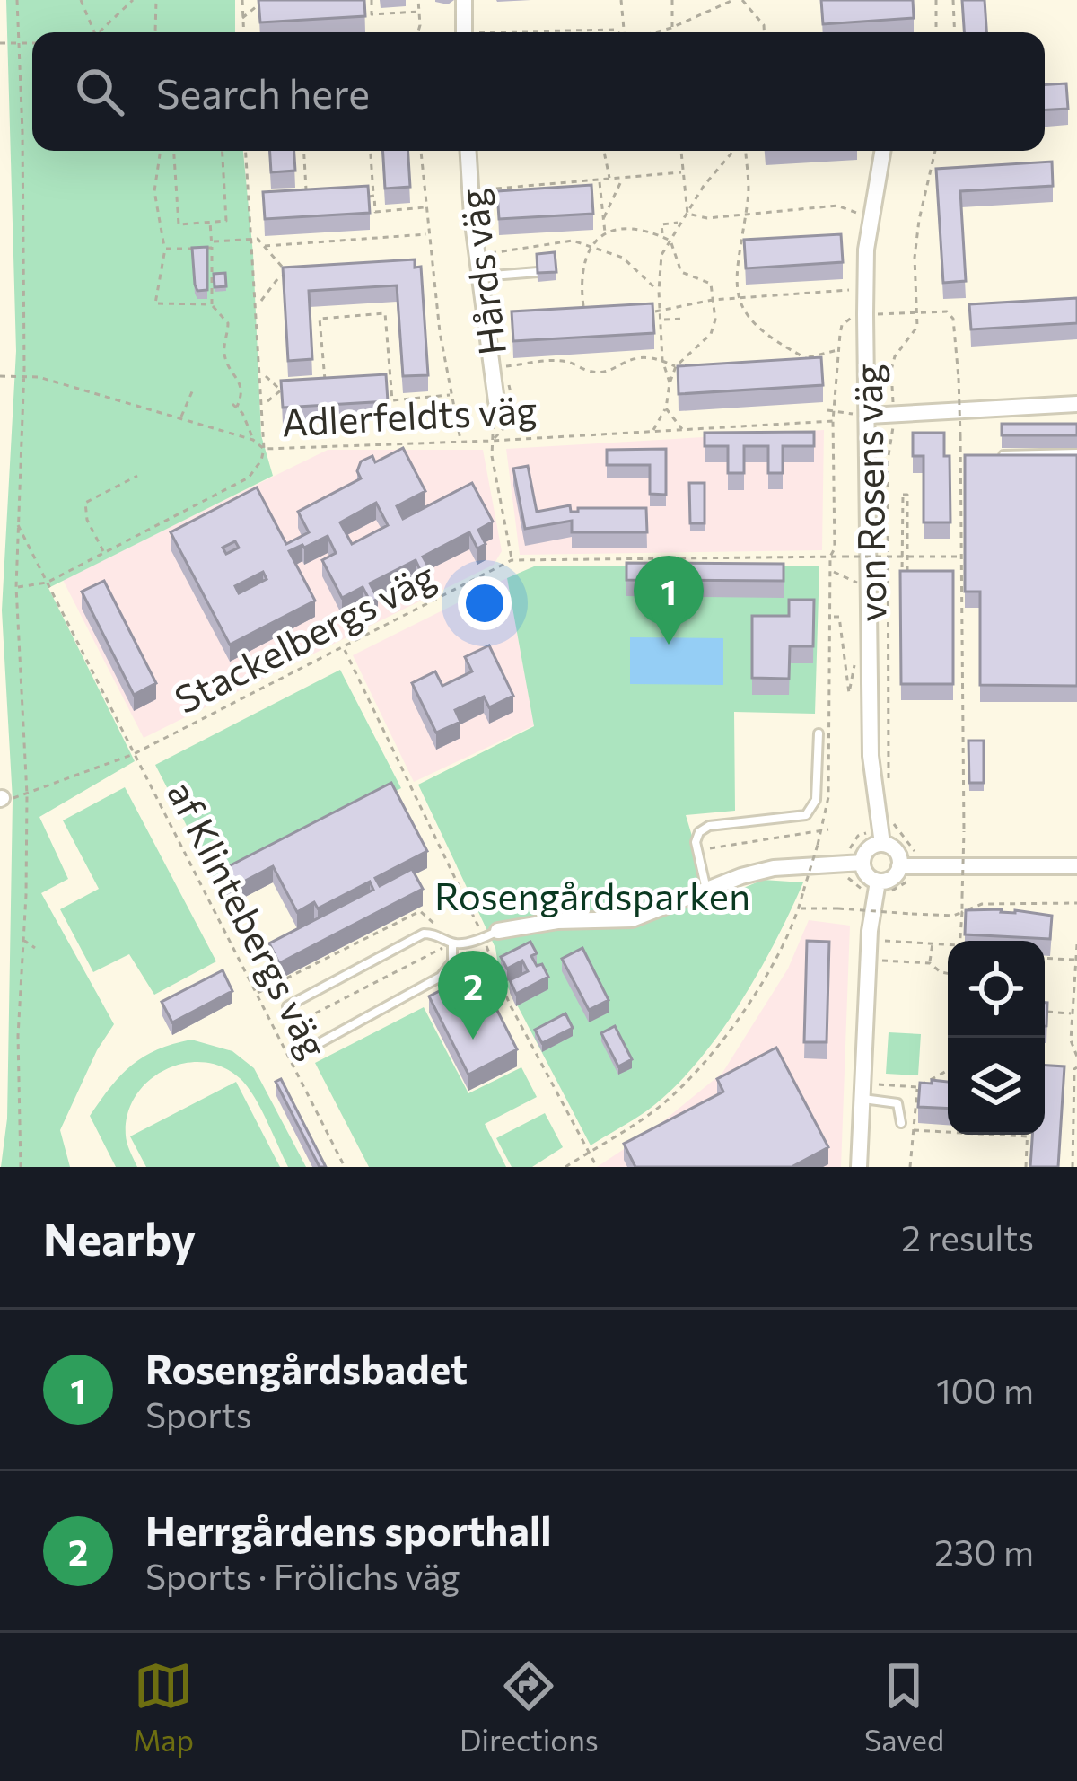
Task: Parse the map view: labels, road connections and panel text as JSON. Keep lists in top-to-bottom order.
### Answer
{
  "streets": {
    "street": ["Hårds väg", "von Rosens väg"],
    "path": ["Adlerfeldts väg", "Stackelbergs väg", "af Klintebergs väg"]
  },
  "crossings": [
    ["Adlerfeldts väg", "Stackelbergs väg"],
    ["Stackelbergs väg", "af Klintebergs väg"]
  ],
  "parks": ["Rosengårdsparken"],
  "page": {
    "search": "Search here",
    "pins": ["1", "2"],
    "heading": ["Nearby", "2 results"],
    "list": [
      {
        "mark": "1",
        "name": "Rosengårdsbadet",
        "note": "Sports",
        "value": "100 m"
      },
      {
        "mark": "2",
        "name": "Herrgårdens sporthall",
        "note": "Sports · Frölichs väg",
        "value": "230 m"
      }
    ],
    "nav": ["Map", "Directions", "Saved"]
  }
}
